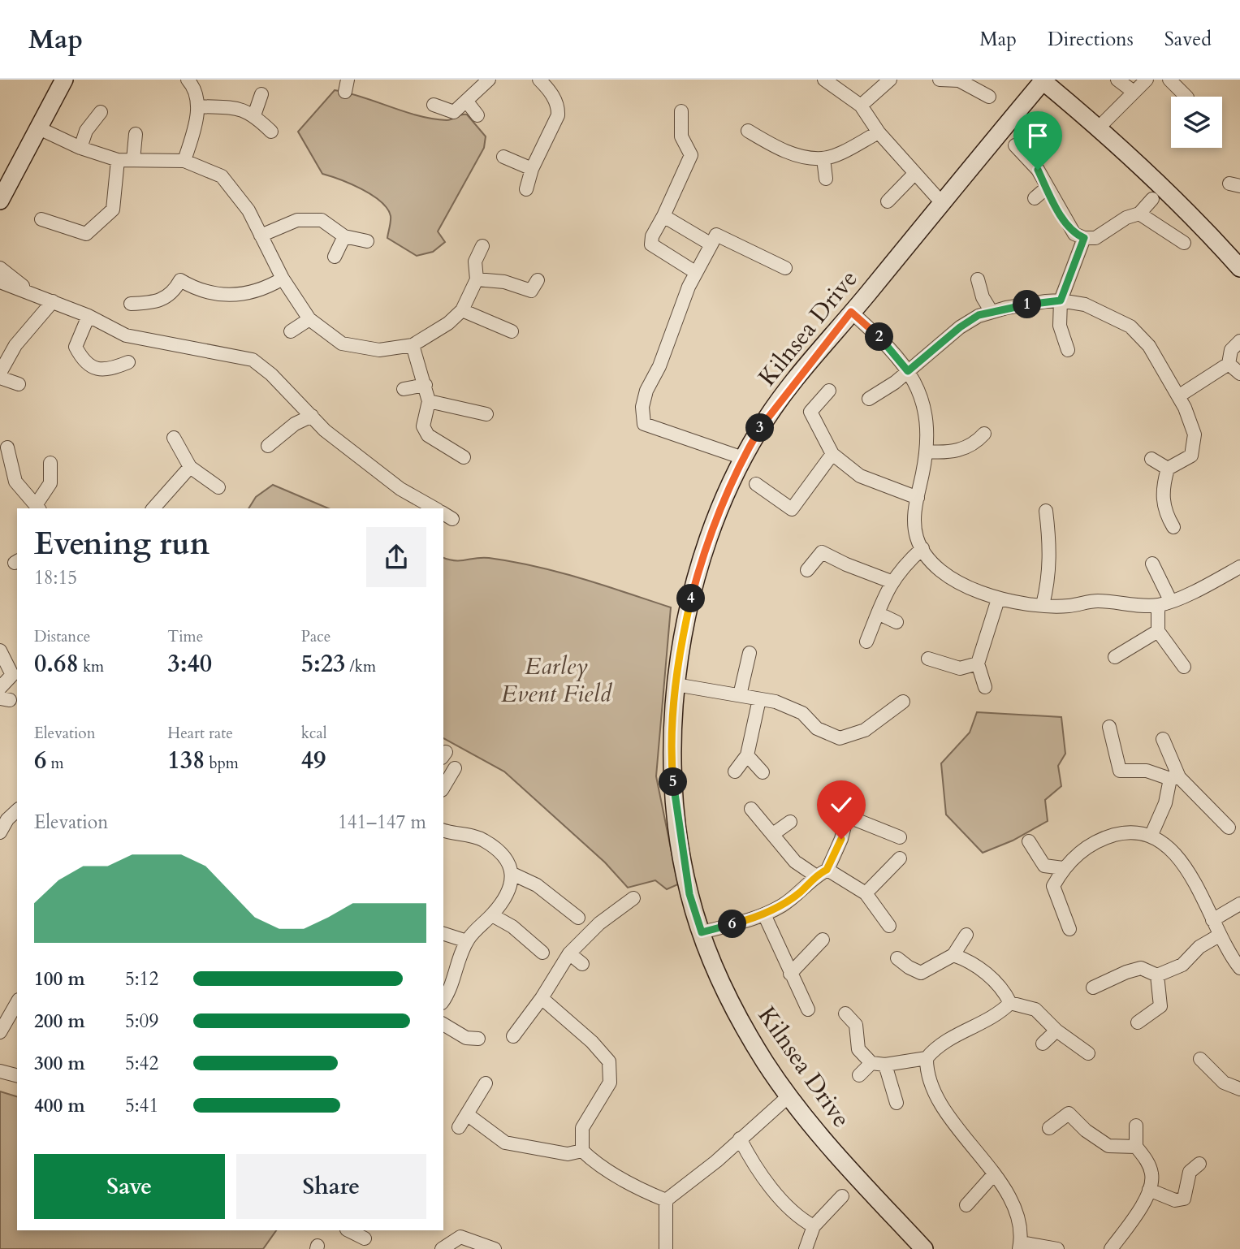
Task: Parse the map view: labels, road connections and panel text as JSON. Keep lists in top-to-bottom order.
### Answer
{
  "streets": {
    "street": ["Kilnsea Drive"]
  },
  "parks": ["Earley Event Field"],
  "page": {
    "header": "Map",
    "nav": ["Map", "Directions", "Saved"],
    "pins": [
      "1",
      "2",
      "3",
      "4",
      "5",
      "6"
    ],
    "heading": ["Evening run", "18:15"],
    "stats": [
      ["Distance", "0.68 km"],
      ["Time", "3:40"],
      ["Pace", "5:23 /km"],
      ["Elevation", "6 m"],
      ["Heart rate", "138 bpm"],
      ["kcal", "49"]
    ],
    "chart": ["Elevation", "141–147 m"],
    "list": [
      {
        "name": "100 m",
        "note": "5:12"
      },
      {
        "name": "200 m",
        "note": "5:09"
      },
      {
        "name": "300 m",
        "note": "5:42"
      },
      {
        "name": "400 m",
        "note": "5:41"
      }
    ],
    "buttons": ["Save", "Share"]
  }
}
